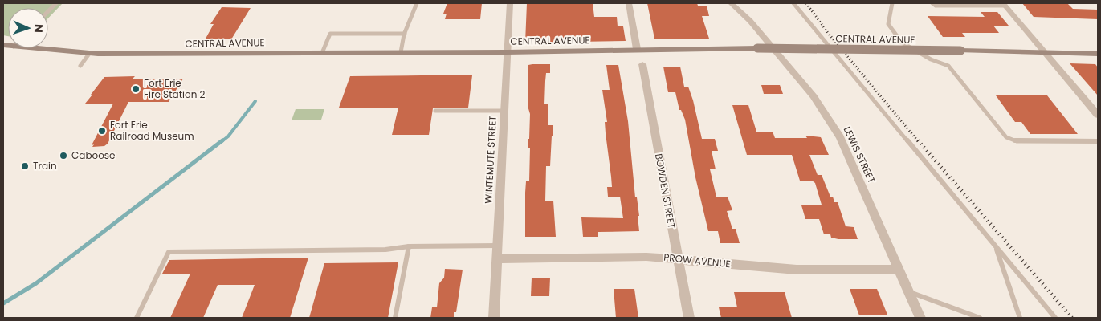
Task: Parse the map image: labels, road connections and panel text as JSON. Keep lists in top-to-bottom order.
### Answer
{
  "streets": {
    "main road": ["CENTRAL AVENUE"],
    "street": [
      "LEWIS STREET",
      "WINTEMUTE STREET",
      "BOWDEN STREET",
      "PROW AVENUE"
    ]
  },
  "crossings": [
    ["CENTRAL AVENUE", "WINTEMUTE STREET"],
    ["LEWIS STREET", "PROW AVENUE"],
    ["WINTEMUTE STREET", "PROW AVENUE"],
    ["BOWDEN STREET", "PROW AVENUE"]
  ],
  "places": [
    "Fort Erie Fire Station 2",
    "Fort Erie Railroad Museum",
    "Caboose",
    "Train"
  ],
  "north": "right"
}
